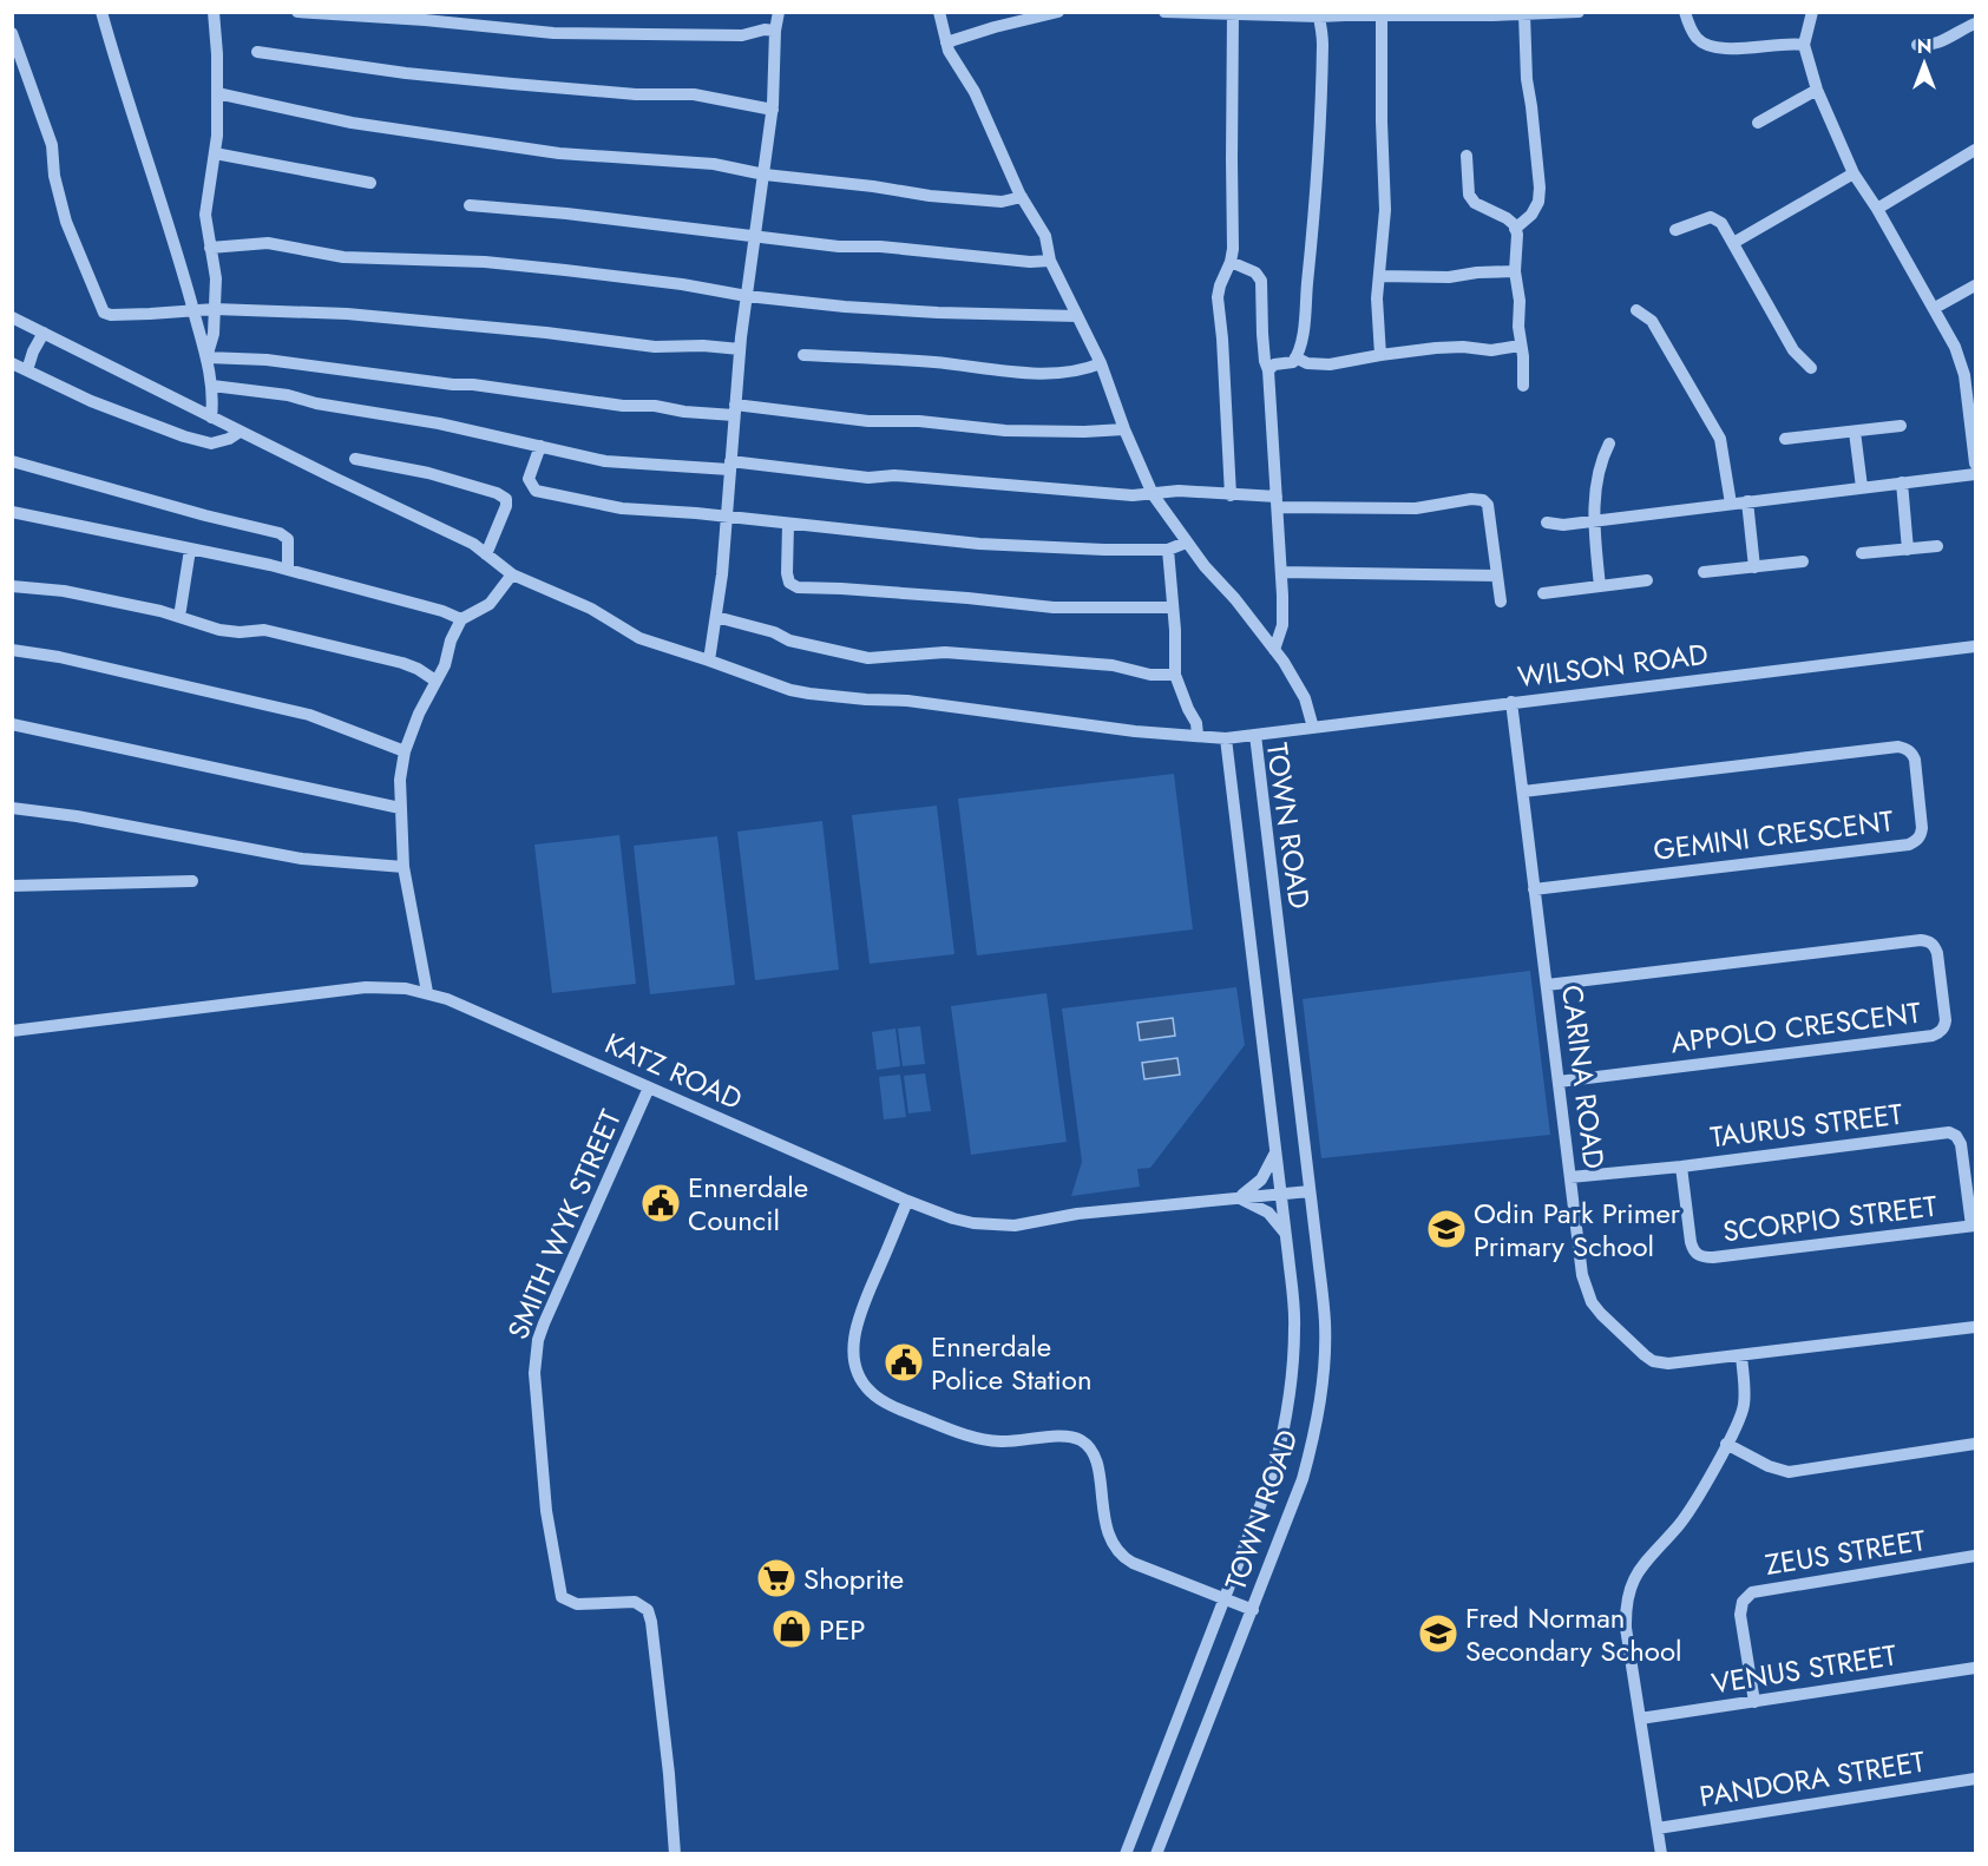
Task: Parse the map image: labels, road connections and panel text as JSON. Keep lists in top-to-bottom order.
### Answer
{
  "streets": {
    "street": [
      "WILSON ROAD",
      "TOWN ROAD",
      "GEMINI CRESCENT",
      "APPOLO CRESCENT",
      "KATZ ROAD",
      "CARINA ROAD",
      "TAURUS STREET",
      "SCORPIO STREET",
      "SMITH WYK STREET",
      "ZEUS STREET",
      "VENUS STREET",
      "PANDORA STREET"
    ]
  },
  "crossings": [
    ["WILSON ROAD", "TOWN ROAD"],
    ["WILSON ROAD", "CARINA ROAD"],
    ["TOWN ROAD", "KATZ ROAD"],
    ["GEMINI CRESCENT", "CARINA ROAD"],
    ["APPOLO CRESCENT", "CARINA ROAD"],
    ["KATZ ROAD", "SMITH WYK STREET"],
    ["CARINA ROAD", "TAURUS STREET"],
    ["TAURUS STREET", "SCORPIO STREET"],
    ["ZEUS STREET", "VENUS STREET"]
  ],
  "places": {
    "public building": ["Ennerdale Council", "Ennerdale Police Station"],
    "school or university": ["Odin Park Primer Primary School", "Fred Norman Secondary School"],
    "supermarket": ["Shoprite"],
    "shop": ["PEP"]
  },
  "north": "top"
}
